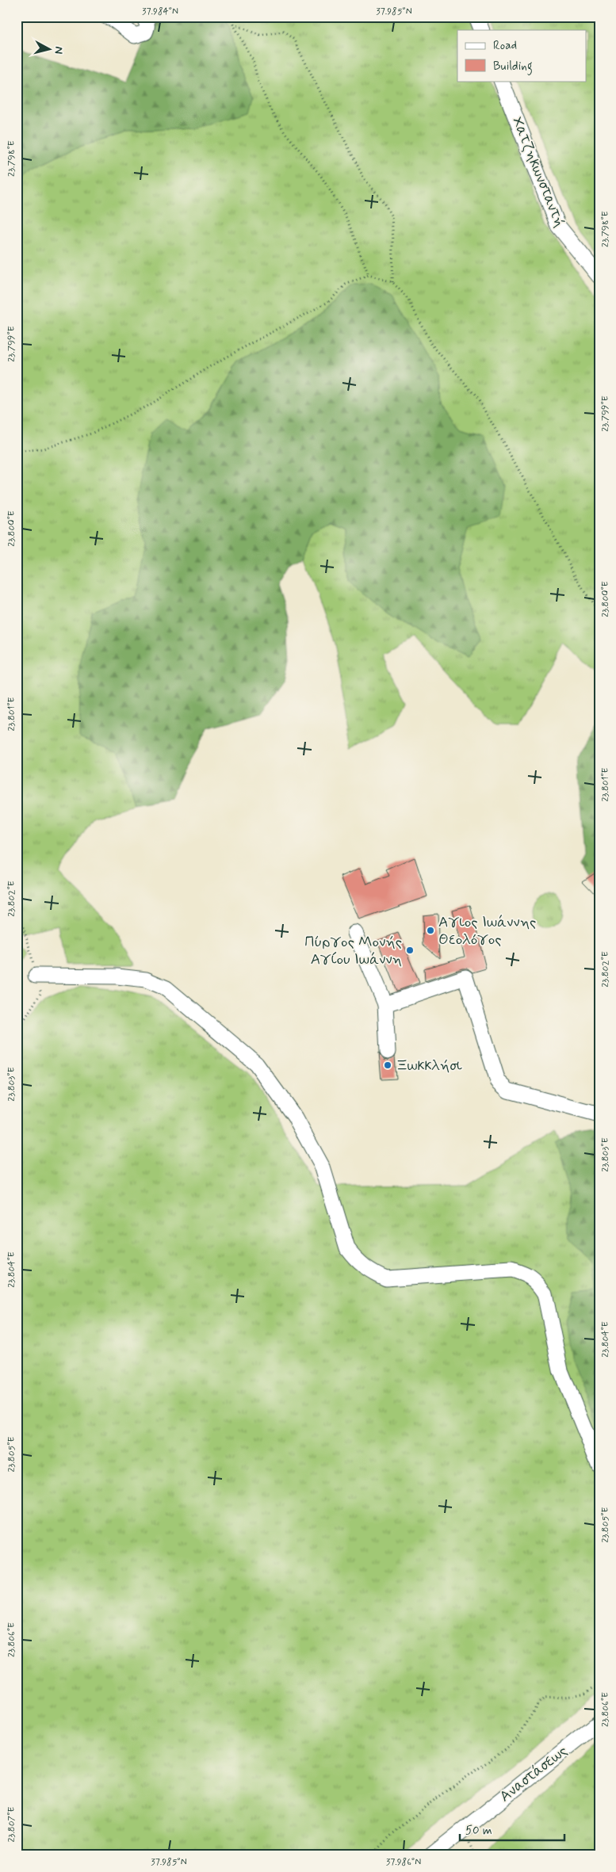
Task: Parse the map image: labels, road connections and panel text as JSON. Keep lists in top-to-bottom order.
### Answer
{
  "streets": {
    "street": ["Χατζηκωνσταντή", "Αναστάσεως"]
  },
  "places": ["Αγιος Ιωάννης Θεολόγος", "Πύργος Μονής Αγίου Ιωάννη", "Ξωκκλήσι"],
  "legend": ["Road", "Building"],
  "scale_bar": "50 m",
  "north": "right",
  "coordinates": [
    "37.984°N",
    "37.985°N",
    "23.798°E",
    "23.799°E",
    "23.800°E",
    "23.801°E",
    "23.802°E",
    "23.803°E",
    "23.804°E",
    "23.805°E",
    "23.806°E",
    "23.807°E",
    "37.986°N"
  ]
}
